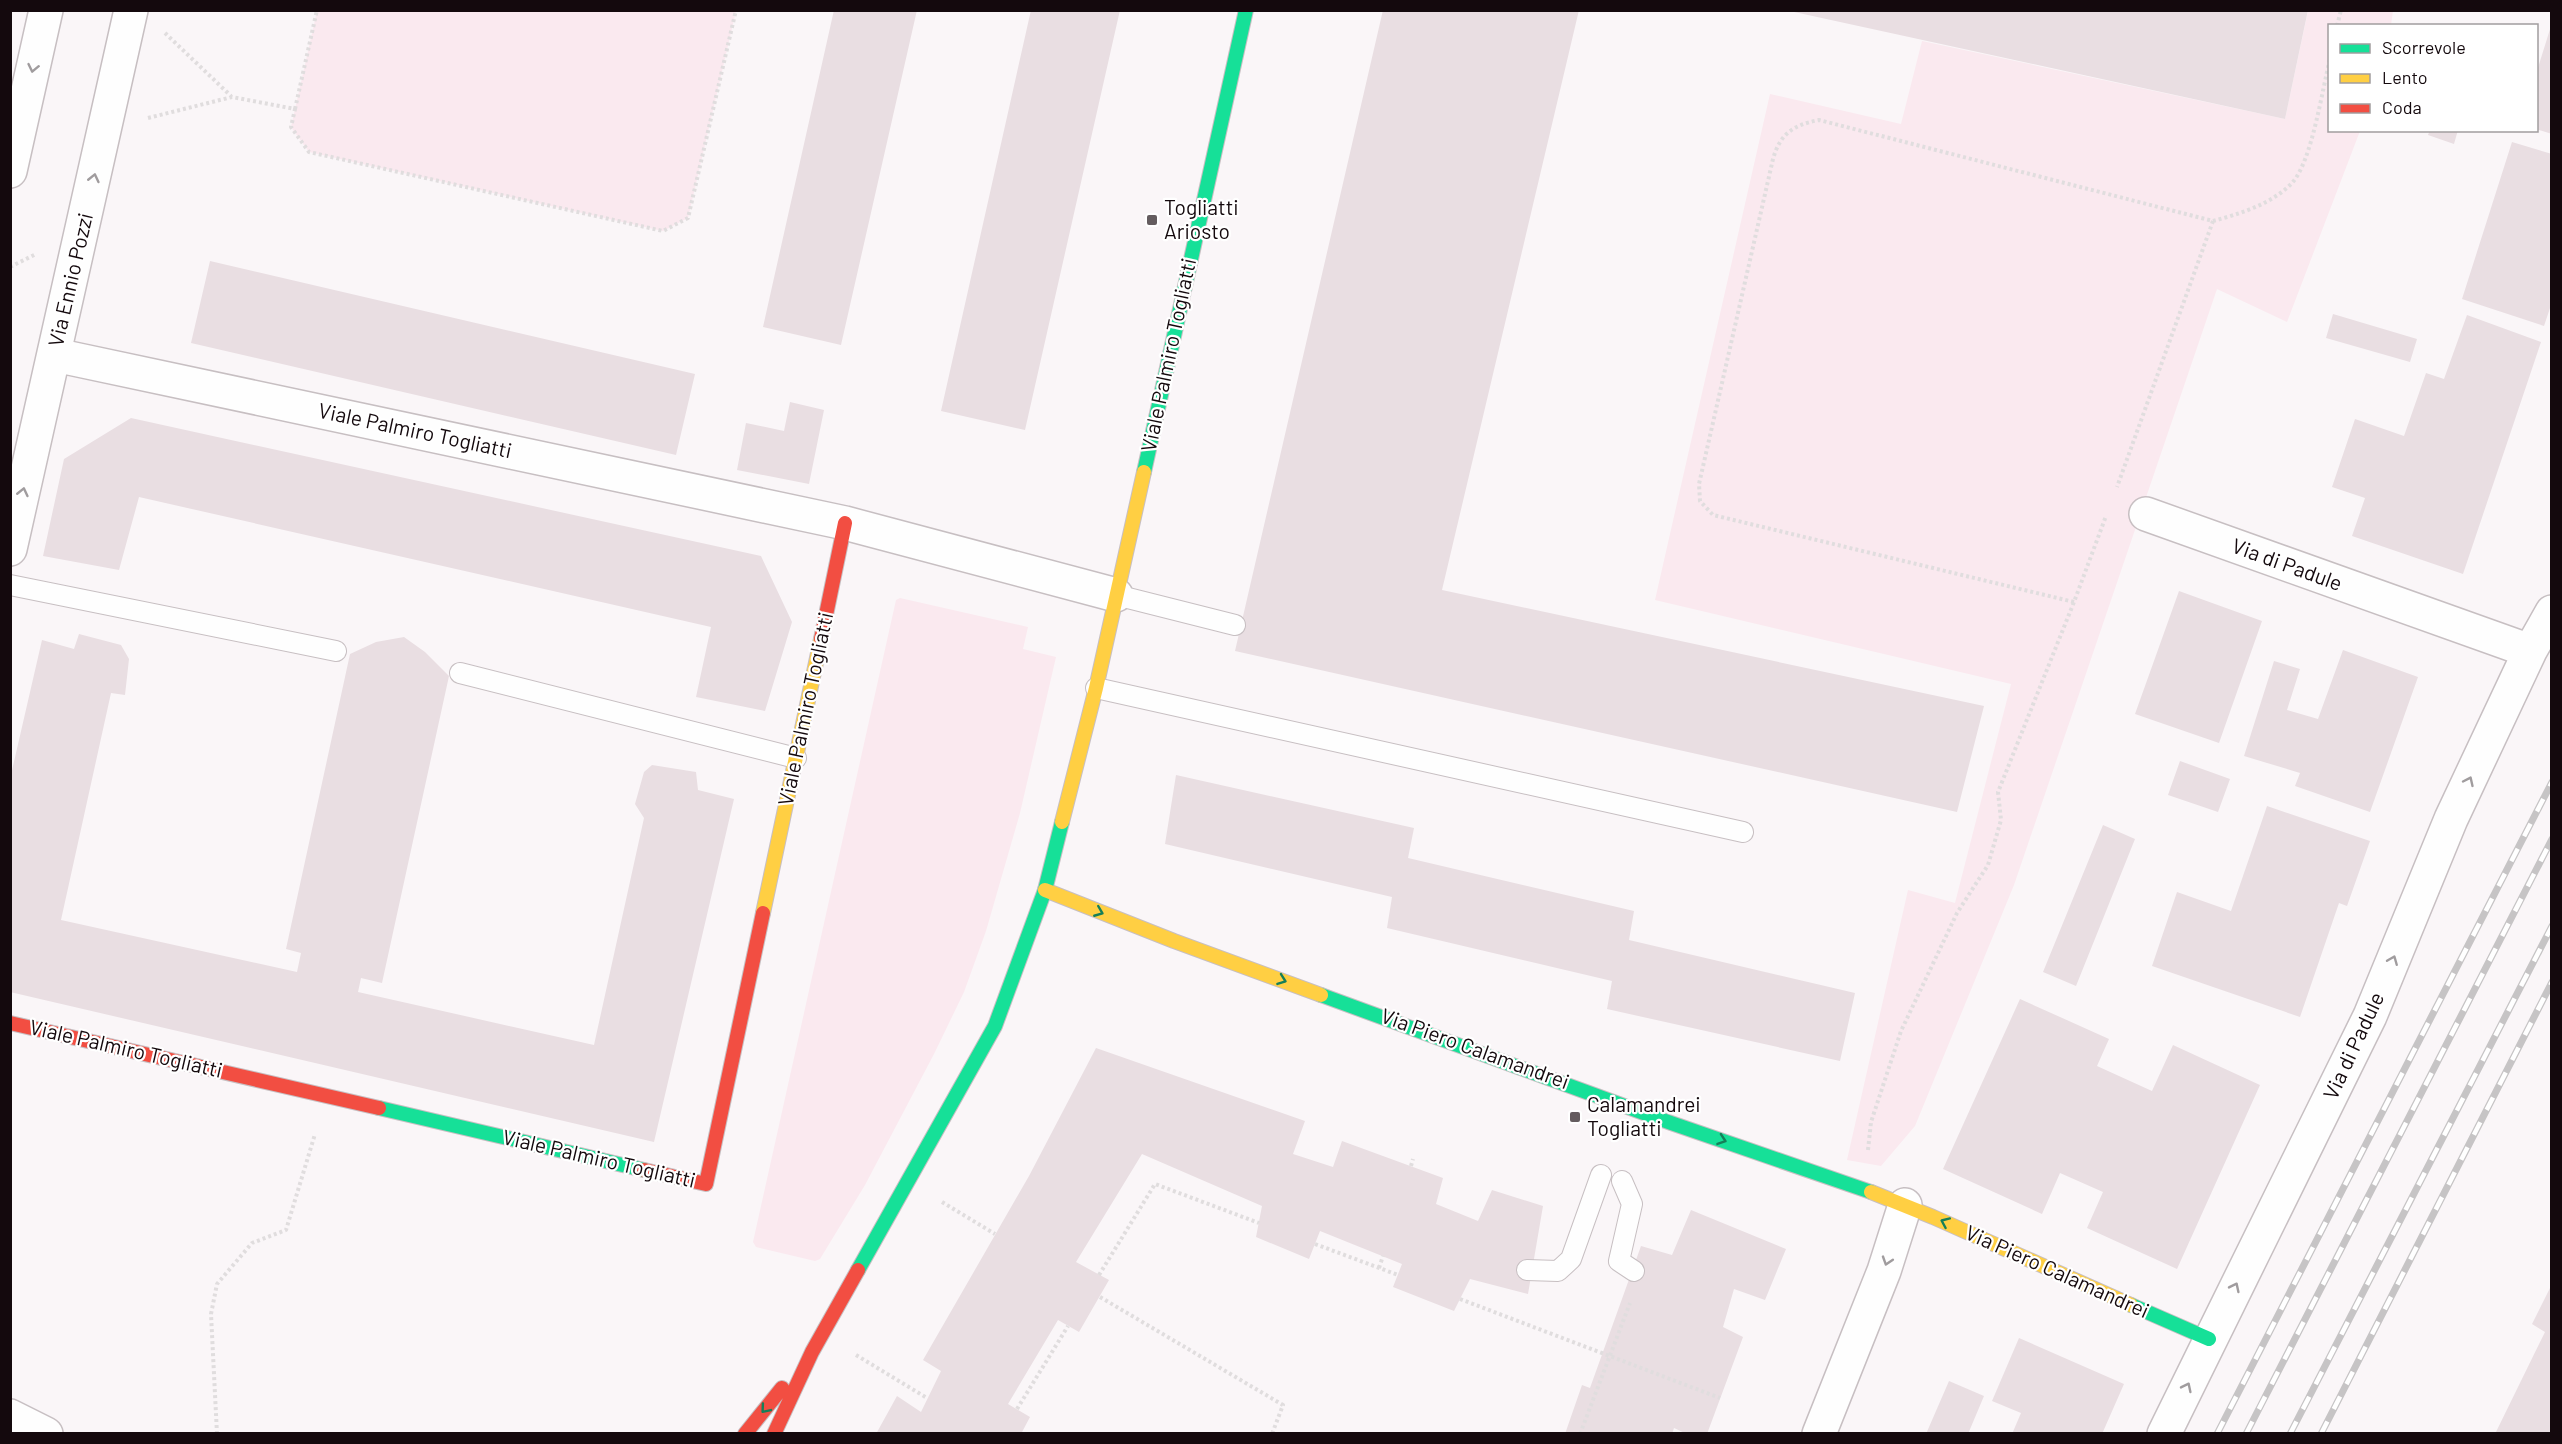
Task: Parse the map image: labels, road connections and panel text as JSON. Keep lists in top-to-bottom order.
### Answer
{
  "streets": {
    "street": [
      "Via Ennio Pozzi",
      "Viale Palmiro Togliatti",
      "Via di Padule",
      "Via Piero Calamandrei"
    ]
  },
  "crossings": [
    ["Via Ennio Pozzi", "Viale Palmiro Togliatti"],
    ["Viale Palmiro Togliatti", "Via Piero Calamandrei"],
    ["Via di Padule", "Via Piero Calamandrei"]
  ],
  "one_way": ["Via di Padule"],
  "places": {
    "transit": ["Togliatti Ariosto", "Calamandrei Togliatti"]
  },
  "legend": ["Scorrevole", "Lento", "Coda"]
}
